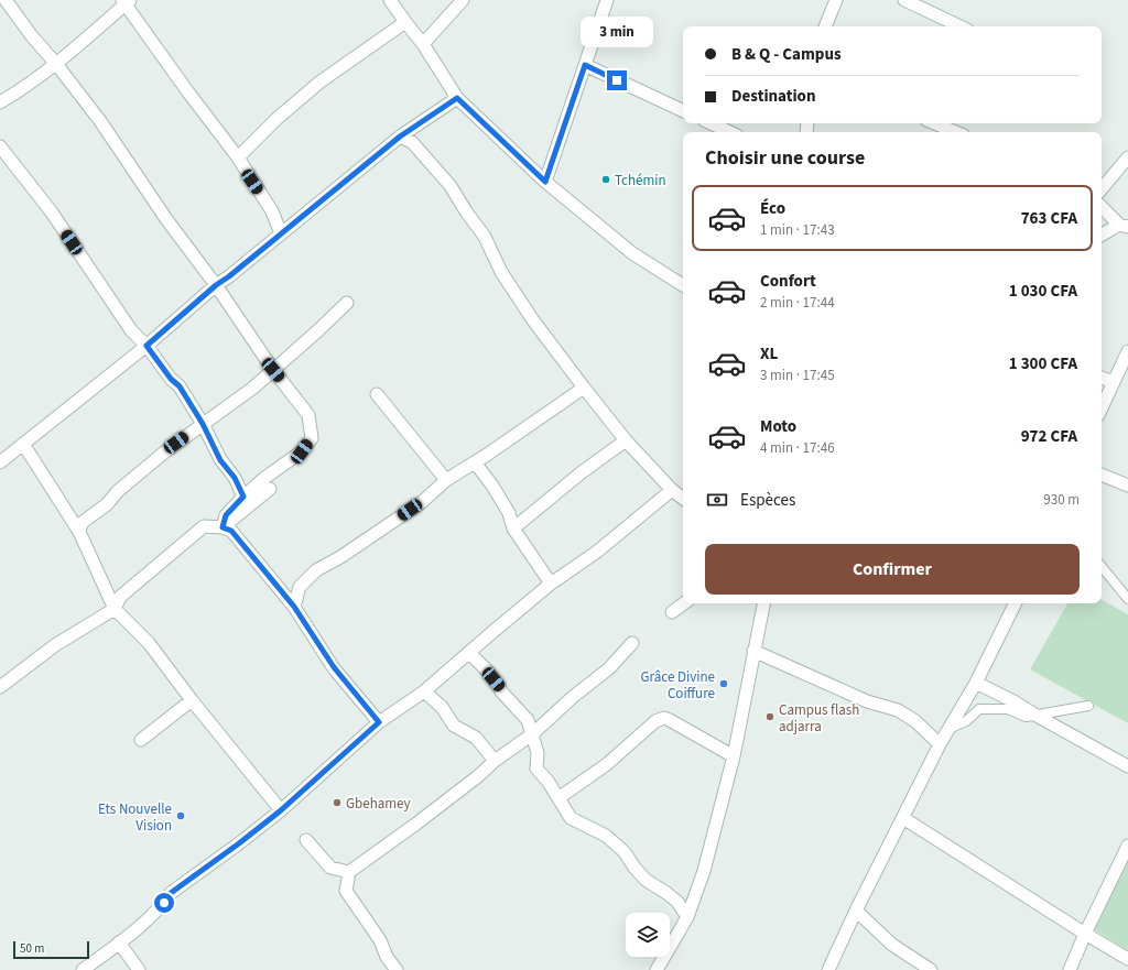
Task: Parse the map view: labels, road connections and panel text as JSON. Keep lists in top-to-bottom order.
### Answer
{
  "places": [
    "Tchémin",
    "Grâce Divine Coiffure",
    "Campus flash adjarra",
    "Gbehamey",
    "Ets Nouvelle Vision"
  ],
  "scale_bar": "50 m",
  "page": {
    "bubble": "3 min",
    "banner": ["B & Q - Campus", "Destination"],
    "heading": "Choisir une course",
    "list": [
      {
        "name": "Éco",
        "note": "1 min · 17:43",
        "value": "763 CFA"
      },
      {
        "name": "Confort",
        "note": "2 min · 17:44",
        "value": "1 030 CFA"
      },
      {
        "name": "XL",
        "note": "3 min · 17:45",
        "value": "1 300 CFA"
      },
      {
        "name": "Moto",
        "note": "4 min · 17:46",
        "value": "972 CFA"
      }
    ],
    "pay": ["Espèces", "930 m"],
    "buttons": "Confirmer",
    "scale": "50 m"
  }
}
